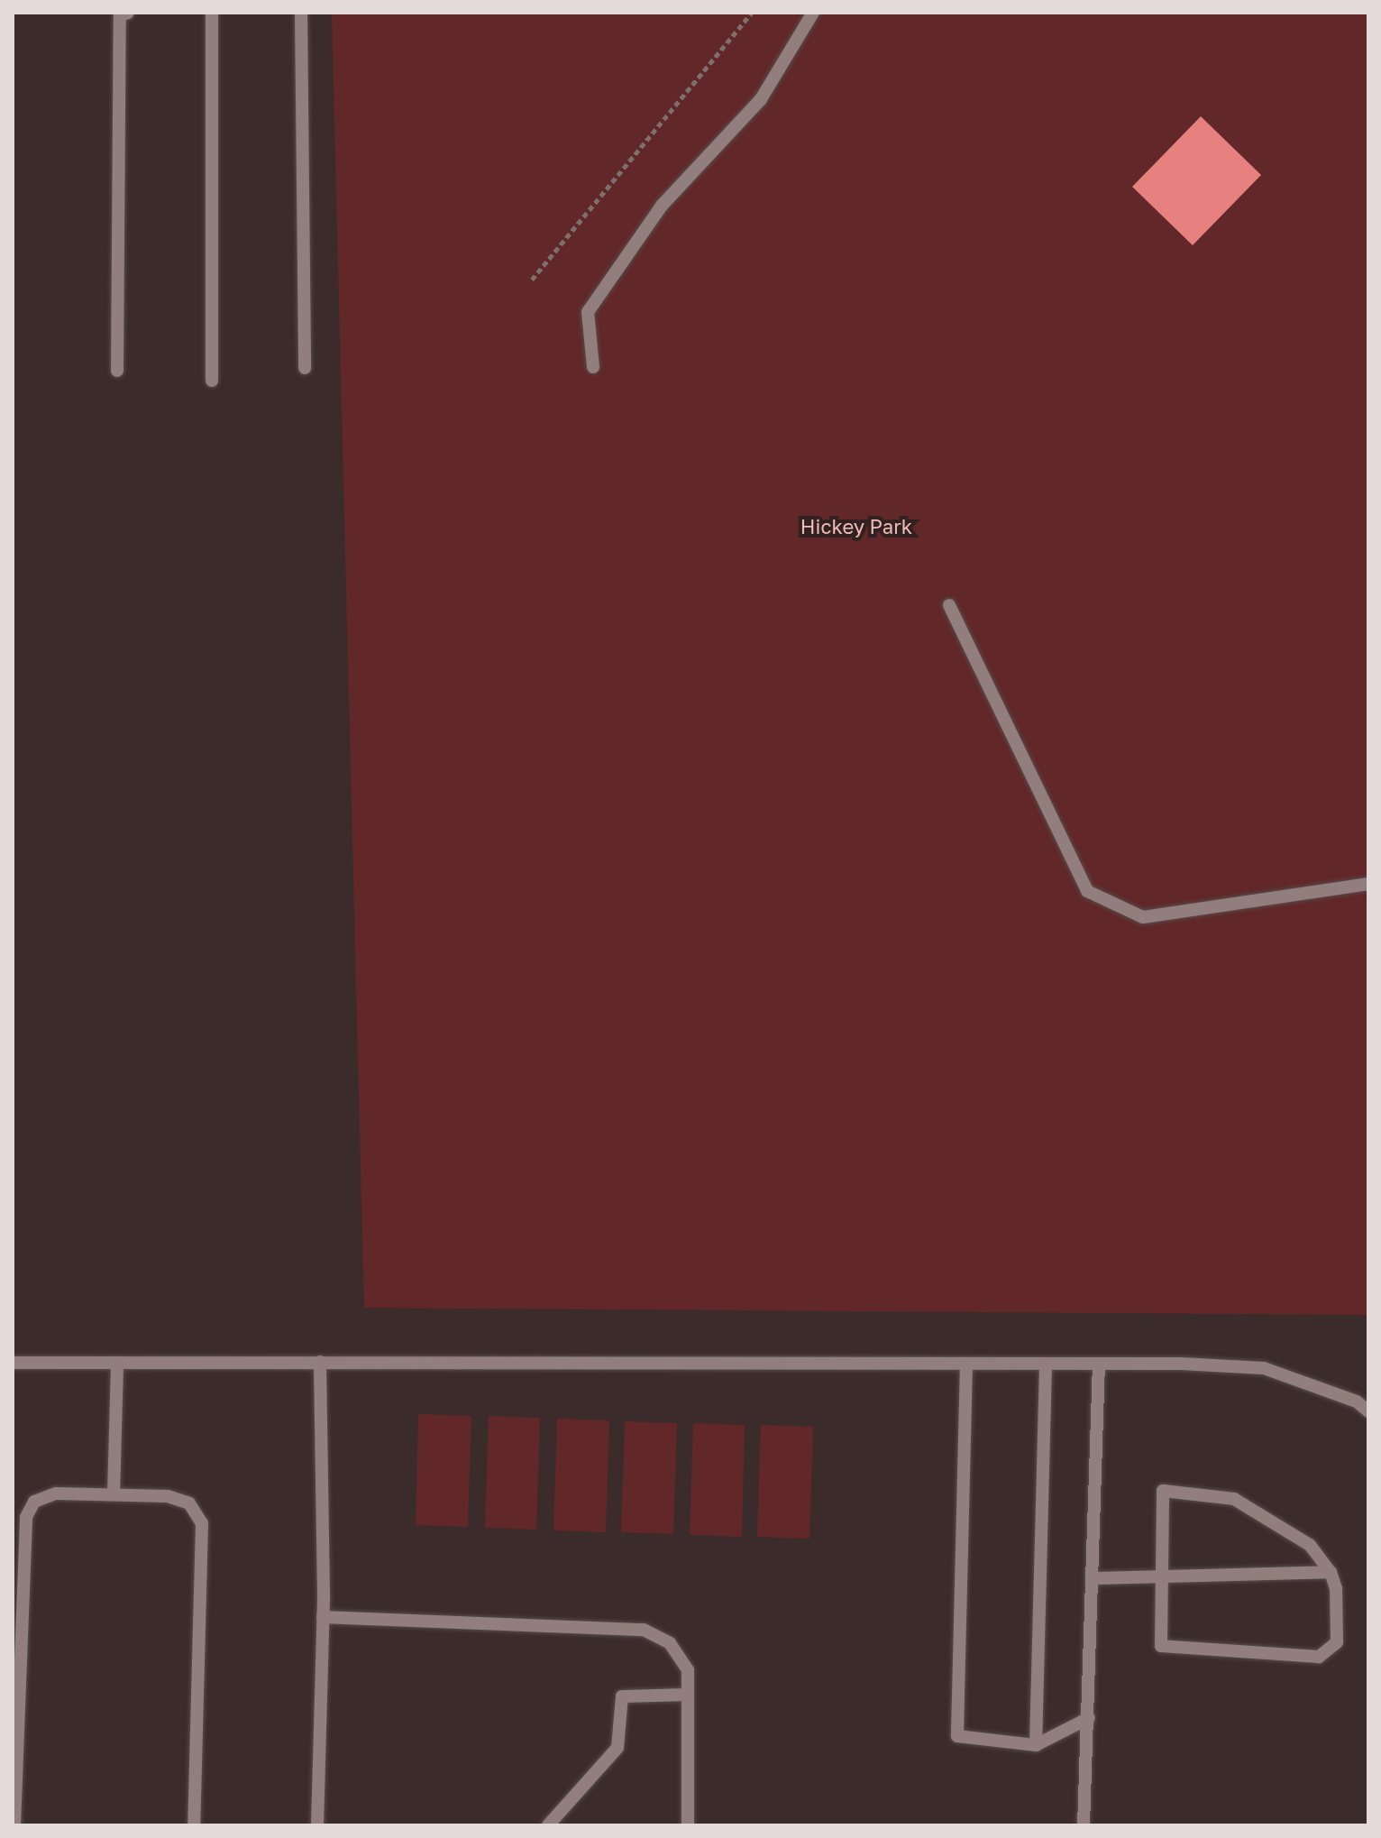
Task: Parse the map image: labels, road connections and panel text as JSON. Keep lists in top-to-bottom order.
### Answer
{
  "parks": ["Hickey Park"]
}
